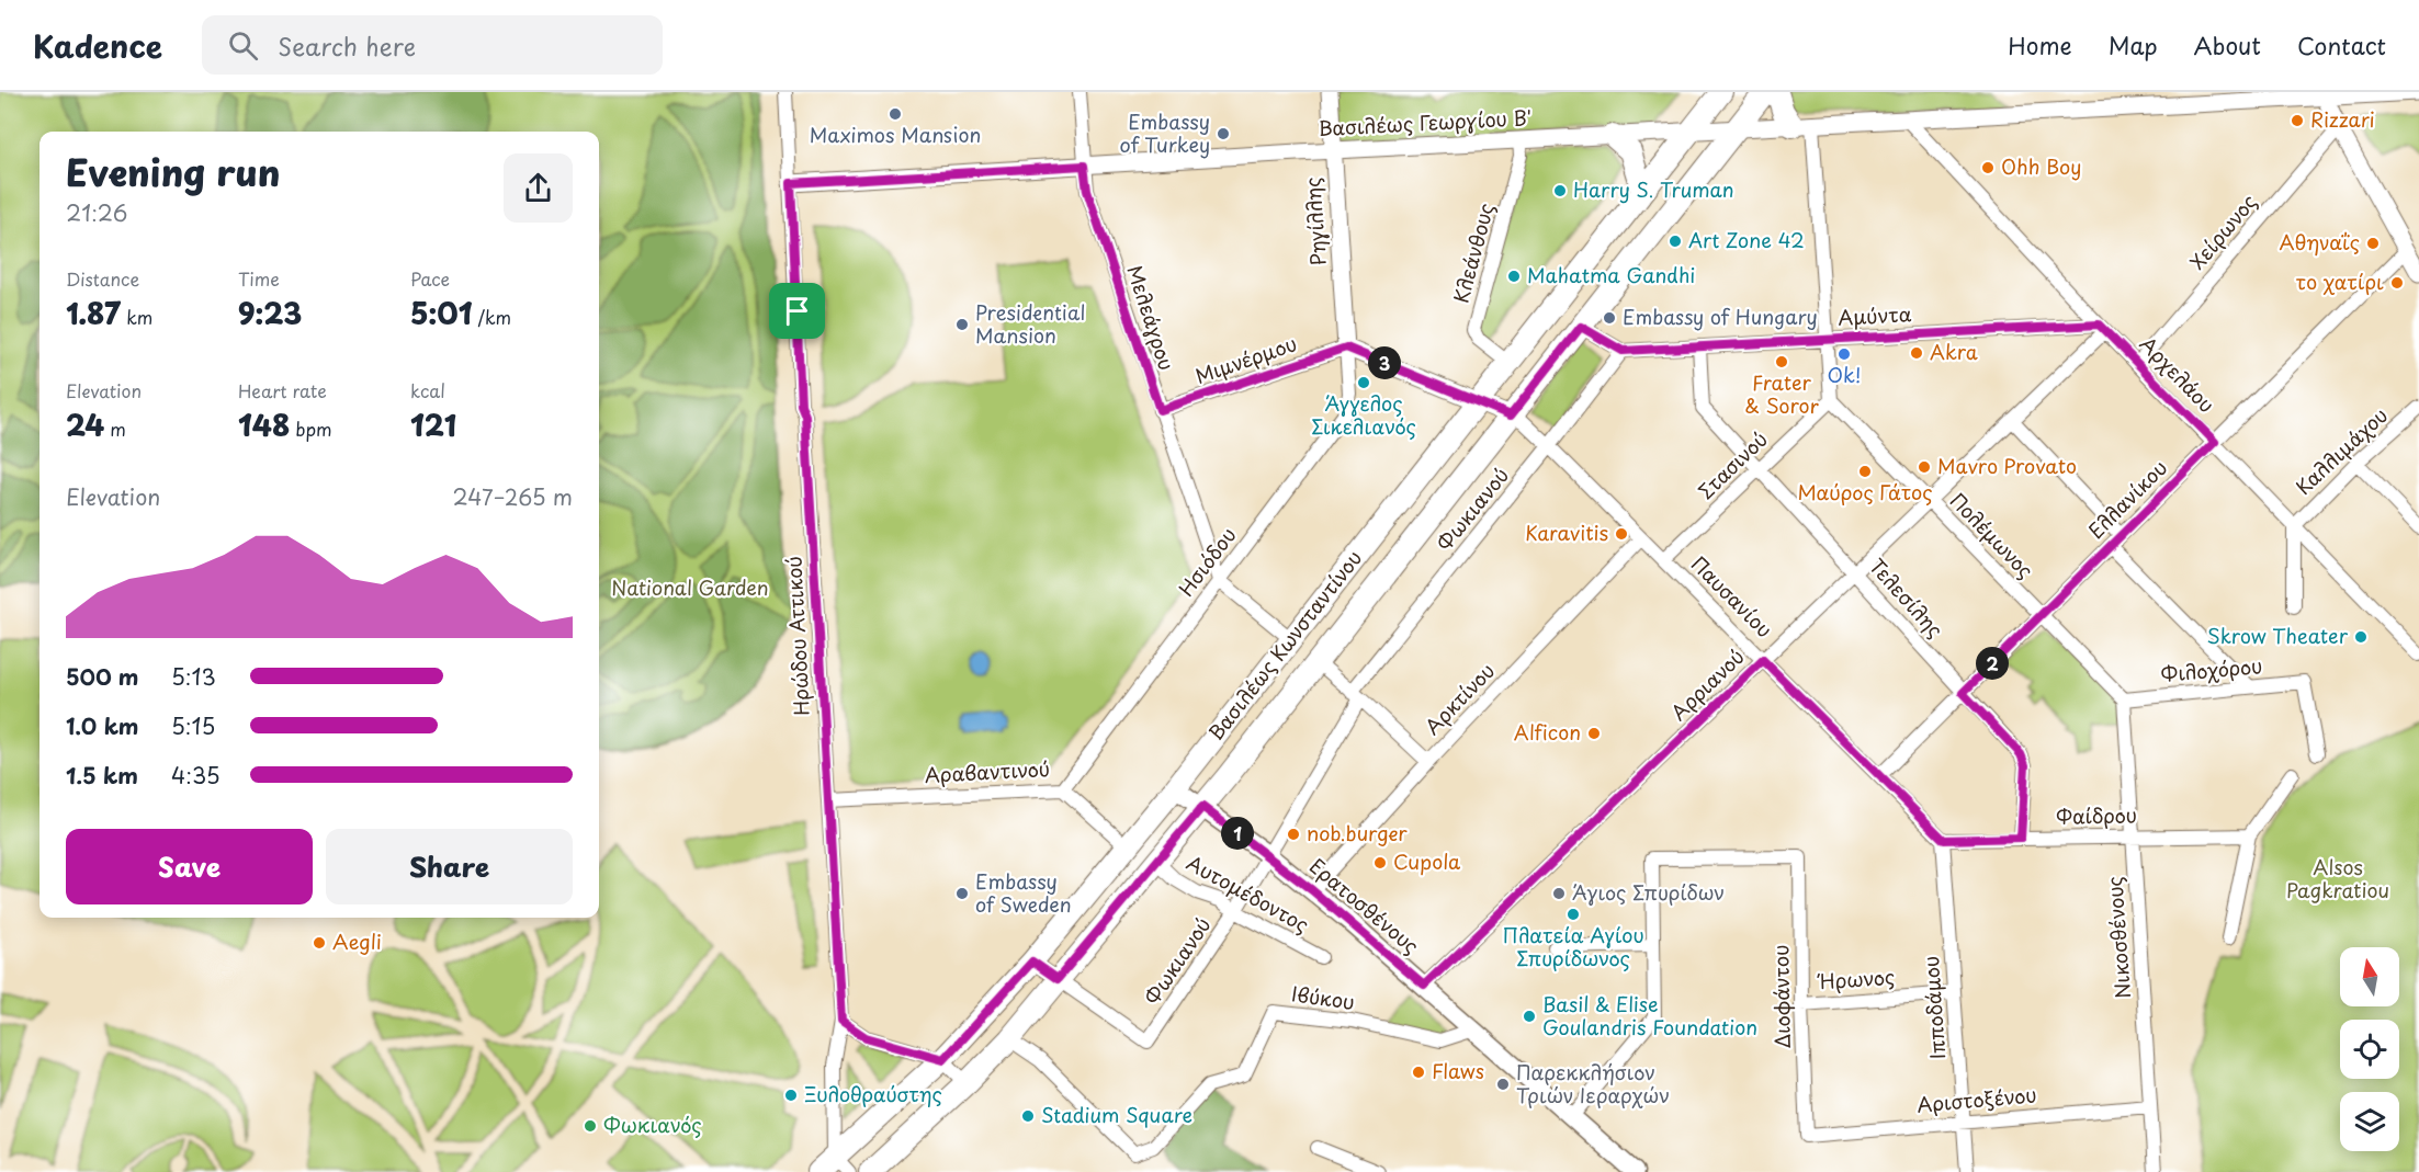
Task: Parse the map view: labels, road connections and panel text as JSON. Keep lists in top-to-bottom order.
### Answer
{
  "streets": {
    "main road": ["Βασιλέως Κωνσταντίνου", "Ερατοσθένους"],
    "street": [
      "Βασιλέως Γεωργίου Β'",
      "Ρηγίλλης",
      "Χείρωνος",
      "Κλεάνθους",
      "Αμύντα",
      "Μελεάγρου",
      "Μιμνέρμου",
      "Αρχελάου",
      "Καλλιμάχου",
      "Στασινού",
      "Ελλανίκου",
      "Φωκιανού",
      "Πολέμωνος",
      "Ησιόδου",
      "Παυσανίου",
      "Τελεσίλης",
      "Ηρώδου Αττικού",
      "Φιλοχόρου",
      "Αρριανού",
      "Αρκτίνου",
      "Αραβαντινού",
      "Φαίδρου",
      "Αυτομέδοντος",
      "Νικοσθένους",
      "Ήρωνος",
      "Διοφάντου",
      "Ιβύκου",
      "Ιπποδάμου",
      "Αριστοξένου"
    ]
  },
  "crossings": [
    ["Βασιλέως Γεωργίου Β'", "Ρηγίλλης"],
    ["Βασιλέως Γεωργίου Β'", "Κλεάνθους"],
    ["Βασιλέως Γεωργίου Β'", "Μελεάγρου"],
    ["Βασιλέως Γεωργίου Β'", "Αρχελάου"],
    ["Βασιλέως Γεωργίου Β'", "Ηρώδου Αττικού"],
    ["Βασιλέως Γεωργίου Β'", "Βασιλέως Κωνσταντίνου"],
    ["Ρηγίλλης", "Μιμνέρμου"],
    ["Ρηγίλλης", "Ησιόδου"],
    ["Ρηγίλλης", "Παυσανίου"],
    ["Χείρωνος", "Αρχελάου"],
    ["Κλεάνθους", "Βασιλέως Κωνσταντίνου"],
    ["Αμύντα", "Αρχελάου"],
    ["Αμύντα", "Φωκιανού"],
    ["Αμύντα", "Τελεσίλης"],
    ["Αμύντα", "Αρριανού"],
    ["Μελεάγρου", "Μιμνέρμου"],
    ["Μελεάγρου", "Ησιόδου"],
    ["Μιμνέρμου", "Ησιόδου"],
    ["Μιμνέρμου", "Παυσανίου"],
    ["Αρχελάου", "Καλλιμάχου"],
    ["Αρχελάου", "Ελλανίκου"],
    ["Αρχελάου", "Αρριανού"],
    ["Στασινού", "Πολέμωνος"],
    ["Στασινού", "Παυσανίου"],
    ["Στασινού", "Τελεσίλης"],
    ["Ελλανίκου", "Πολέμωνος"],
    ["Ελλανίκου", "Παυσανίου"],
    ["Ελλανίκου", "Τελεσίλης"],
    ["Φωκιανού", "Παυσανίου"],
    ["Φωκιανού", "Βασιλέως Κωνσταντίνου"],
    ["Φωκιανού", "Αυτομέδοντος"],
    ["Φωκιανού", "Ερατοσθένους"],
    ["Πολέμωνος", "Φιλοχόρου"],
    ["Πολέμωνος", "Αρριανού"],
    ["Πολέμωνος", "Νικοσθένους"],
    ["Ησιόδου", "Παυσανίου"],
    ["Ησιόδου", "Αραβαντινού"],
    ["Παυσανίου", "Βασιλέως Κωνσταντίνου"],
    ["Παυσανίου", "Αρριανού"],
    ["Παυσανίου", "Αρκτίνου"],
    ["Παυσανίου", "Φαίδρου"],
    ["Παυσανίου", "Ιπποδάμου"],
    ["Τελεσίλης", "Αρριανού"],
    ["Τελεσίλης", "Φαίδρου"],
    ["Ηρώδου Αττικού", "Βασιλέως Κωνσταντίνου"],
    ["Ηρώδου Αττικού", "Αραβαντινού"],
    ["Βασιλέως Κωνσταντίνου", "Αραβαντινού"],
    ["Βασιλέως Κωνσταντίνου", "Αυτομέδοντος"],
    ["Βασιλέως Κωνσταντίνου", "Ερατοσθένους"],
    ["Βασιλέως Κωνσταντίνου", "Ιβύκου"],
    ["Φιλοχόρου", "Νικοσθένους"],
    ["Αρριανού", "Ερατοσθένους"],
    ["Αρκτίνου", "Ερατοσθένους"],
    ["Φαίδρου", "Νικοσθένους"],
    ["Φαίδρου", "Ιπποδάμου"],
    ["Ερατοσθένους", "Ιβύκου"],
    ["Νικοσθένους", "Αριστοξένου"],
    ["Ήρωνος", "Διοφάντου"],
    ["Ήρωνος", "Ιπποδάμου"],
    ["Διοφάντου", "Αριστοξένου"],
    ["Ιπποδάμου", "Αριστοξένου"]
  ],
  "parks": ["National Garden", "Alsos Pagkratiou"],
  "places": [
    "Maximos Mansion",
    "Rizzari",
    "Embassy of Turkey",
    "Ohh Boy",
    "Harry S. Truman",
    "Art Zone 42",
    "Αθηναΐς",
    "Mahatma Gandhi",
    "το χατίρι",
    "Embassy of Hungary",
    "Presidential Mansion",
    "Akra",
    "Ok!",
    "Frater & Soror",
    "Άγγελος Σικελιανός",
    "Mavro Provato",
    "Μαύρος Γάτος",
    "Karavitis",
    "Skrow Theater",
    "Alficon",
    "nob.burger",
    "Cupola",
    "Embassy of Sweden",
    "Άγιος Σπυρίδων",
    "Πλατεία Αγίου Σπυρίδωνος",
    "Aegli",
    "Basil & Elise Goulandris Foundation",
    "Flaws",
    "Παρεκκλήσιον Τριών Ιεραρχών",
    "Ξυλοθραύστης",
    "Stadium Square",
    "Φωκιανός"
  ],
  "north": "top",
  "page": {
    "header": "Kadence",
    "search": "Search here",
    "nav": [
      "Home",
      "Map",
      "About",
      "Contact"
    ],
    "heading": ["Evening run", "21:26"],
    "stats": [
      ["Distance", "1.87 km"],
      ["Time", "9:23"],
      ["Pace", "5:01 /km"],
      ["Elevation", "24 m"],
      ["Heart rate", "148 bpm"],
      ["kcal", "121"]
    ],
    "pins": ["3", "2", "1"],
    "chart": ["Elevation", "247–265 m"],
    "list": [
      {
        "name": "500 m",
        "note": "5:13"
      },
      {
        "name": "1.0 km",
        "note": "5:15"
      },
      {
        "name": "1.5 km",
        "note": "4:35"
      }
    ],
    "buttons": ["Save", "Share"]
  }
}
